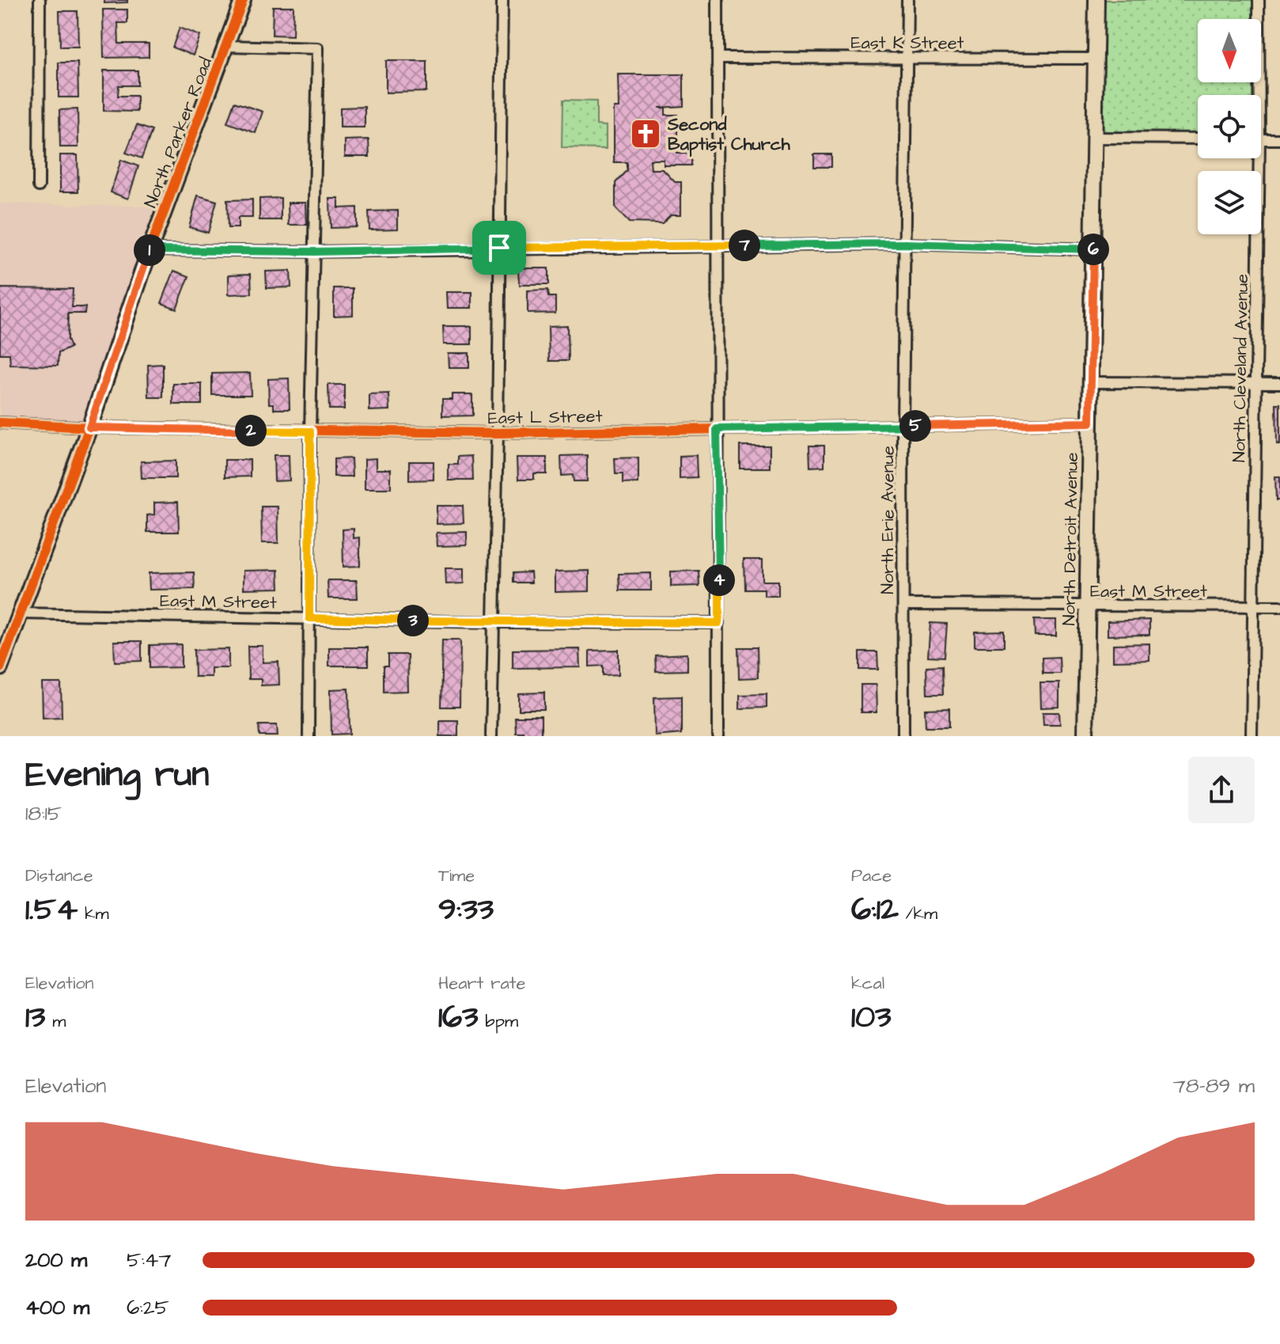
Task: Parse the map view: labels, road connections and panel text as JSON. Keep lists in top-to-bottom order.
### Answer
{
  "streets": {
    "street": [
      "East K Street",
      "North Parker Road",
      "North Cleveland Avenue",
      "East L Street",
      "North Erie Avenue",
      "North Detroit Avenue",
      "East M Street"
    ]
  },
  "crossings": [
    ["East K Street", "North Erie Avenue"],
    ["East K Street", "North Detroit Avenue"],
    ["North Parker Road", "East L Street"],
    ["North Parker Road", "East M Street"],
    ["North Cleveland Avenue", "East M Street"],
    ["East L Street", "North Erie Avenue"],
    ["East L Street", "North Detroit Avenue"],
    ["North Erie Avenue", "East M Street"],
    ["North Detroit Avenue", "East M Street"]
  ],
  "places": {
    "church": ["Second Baptist Church"]
  },
  "north": "bottom",
  "page": {
    "pins": [
      "7",
      "6",
      "1",
      "5",
      "2",
      "4",
      "3"
    ],
    "heading": ["Evening run", "18:15"],
    "stats": [
      ["Distance", "1.54 km"],
      ["Time", "9:33"],
      ["Pace", "6:12 /km"],
      ["Elevation", "13 m"],
      ["Heart rate", "163 bpm"],
      ["kcal", "103"]
    ],
    "chart": ["Elevation", "78–89 m"],
    "list": [
      {
        "name": "200 m",
        "note": "5:47"
      },
      {
        "name": "400 m",
        "note": "6:25"
      }
    ]
  }
}
